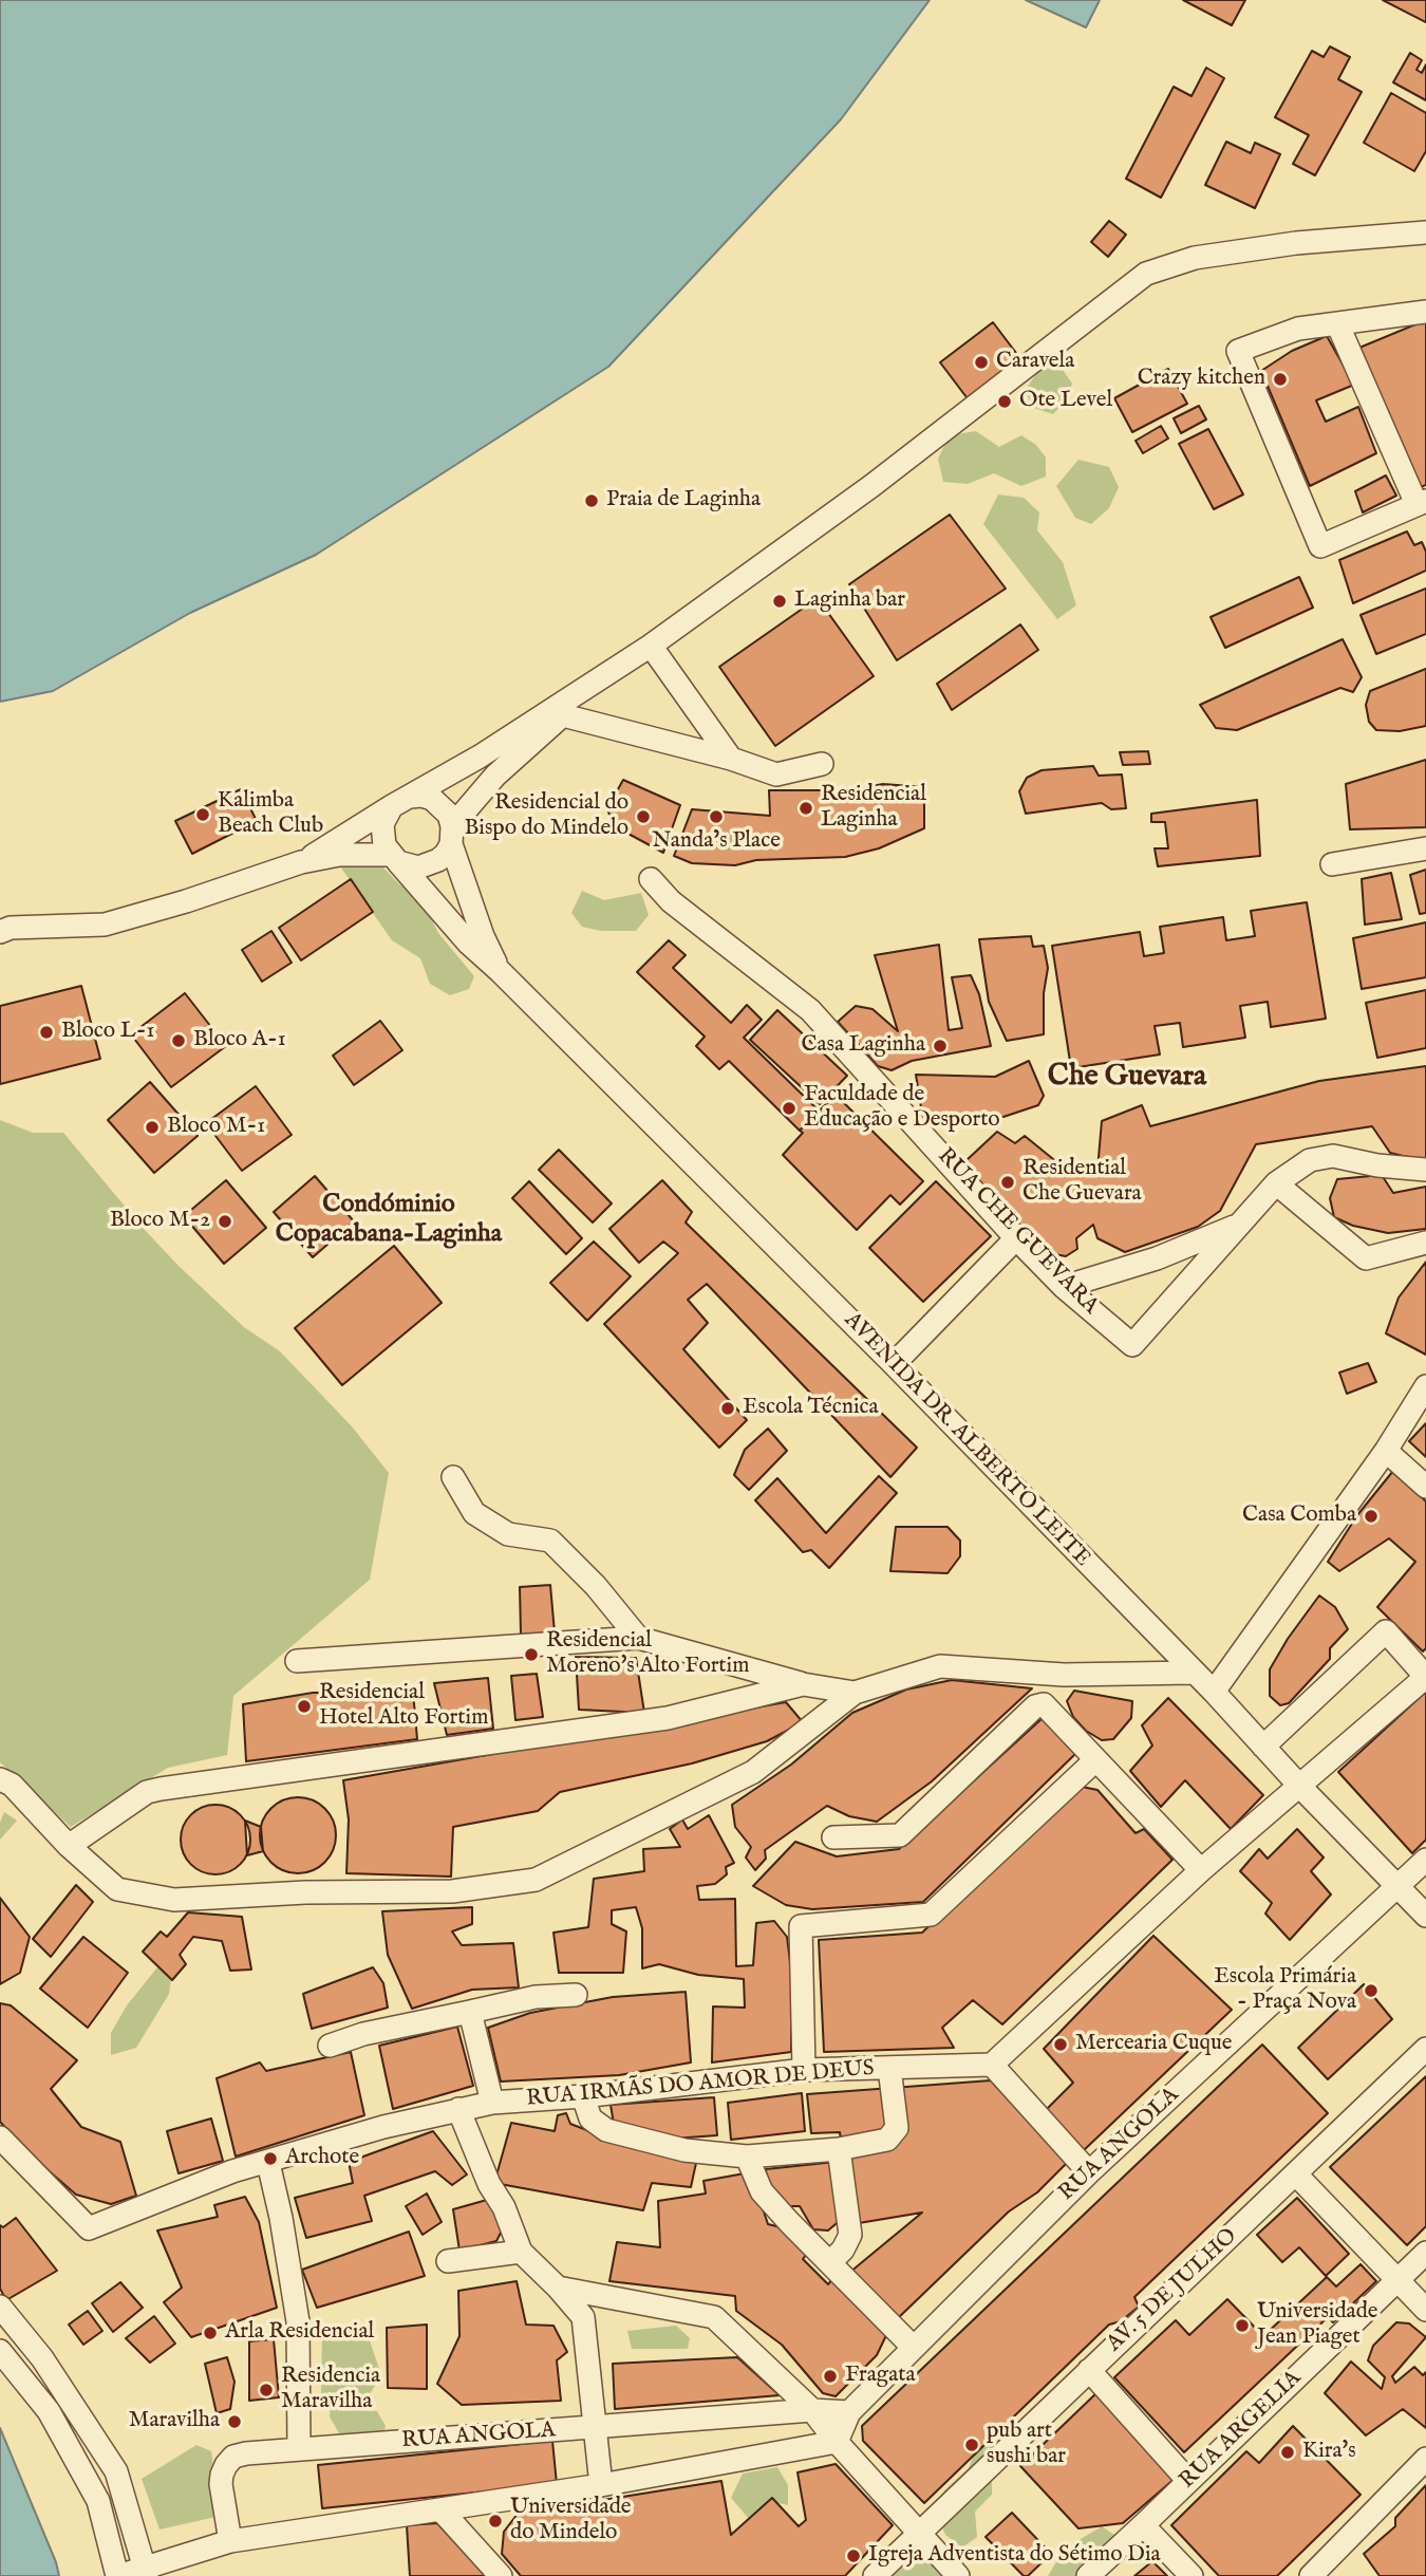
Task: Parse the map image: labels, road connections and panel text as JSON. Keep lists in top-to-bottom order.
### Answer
{
  "streets": {
    "street": [
      "RUA CHE GUEVARA",
      "AVENIDA DR. ALBERTO LEITE",
      "RUA IRMÃS DO AMOR DE DEUS",
      "RUA ANGOLA",
      "AV. 5 DE JULHO",
      "RUA ARGELIA"
    ]
  },
  "crossings": [
    ["AVENIDA DR. ALBERTO LEITE", "RUA ANGOLA"]
  ],
  "districts": ["Che Guevara", "Condóminio Copacabana-Laginha"],
  "places": [
    "Caravela",
    "Crazy kitchen",
    "Ote Level",
    "Praia de Laginha",
    "Laginha bar",
    "Residencial Laginha",
    "Kalimba Beach Club",
    "Residencial do Bispo do Mindelo",
    "Nanda’s Place",
    "Bloco L-1",
    "Bloco A-1",
    "Casa Laginha",
    "Faculdade de Educação e Desporto",
    "Bloco M-1",
    "Residential Che Guevara",
    "Bloco M-2",
    "Escola Técnica",
    "Casa Comba",
    "Residencial Moreno's Alto Fortim",
    "Residencial Hotel Alto Fortim",
    "Escola Primária - Praça Nova",
    "Mercearia Cuque",
    "Archote",
    "Universidade Jean Piaget",
    "Arla Residencial",
    "Fragata",
    "Residencia Maravilha",
    "Maravilha",
    "pub art sushi bar",
    "Kira's",
    "Universidade do Mindelo",
    "Igreja Adventista do Sétimo Dia"
  ]
}
